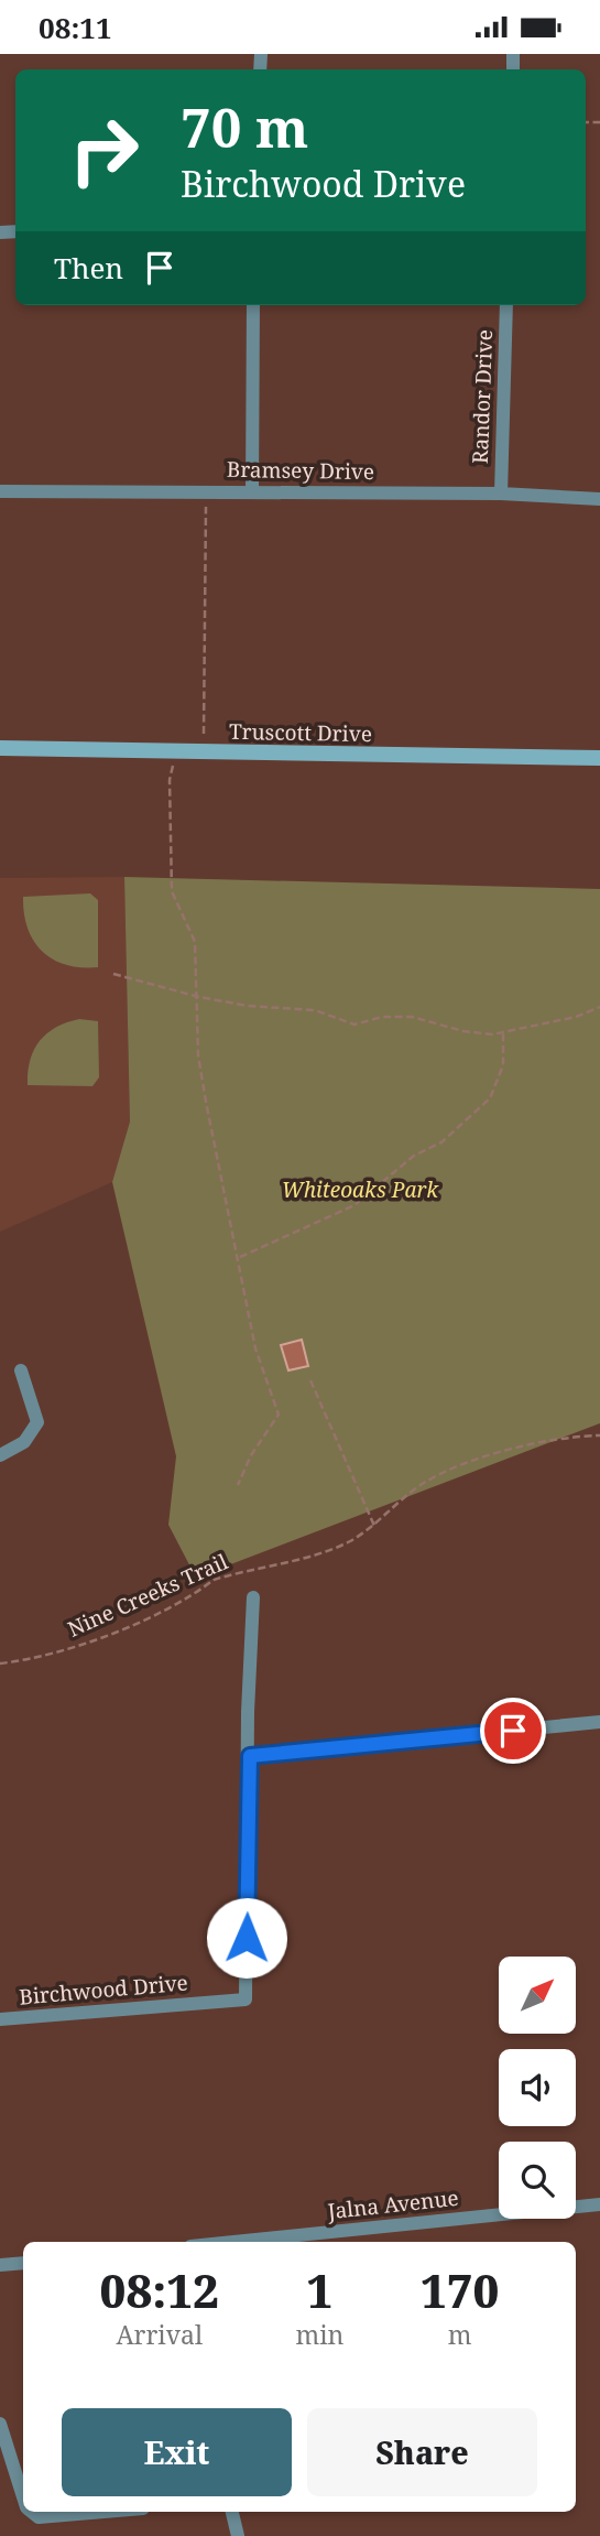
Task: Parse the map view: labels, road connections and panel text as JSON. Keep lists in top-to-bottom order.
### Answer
{
  "streets": {
    "street": [
      "Randor Drive",
      "Bramsey Drive",
      "Truscott Drive",
      "Birchwood Drive",
      "Jalna Avenue"
    ],
    "path": ["Nine Creeks Trail"]
  },
  "crossings": [
    ["Randor Drive", "Bramsey Drive"]
  ],
  "parks": ["Whiteoaks Park"],
  "north": "top right",
  "page": {
    "status": "08:11",
    "turn": ["70 m", "Birchwood Drive"],
    "then": "Then",
    "eta": [
      "08:12",
      "Arrival",
      "1",
      "min",
      "170",
      "m"
    ],
    "buttons": ["Exit", "Share"]
  }
}
